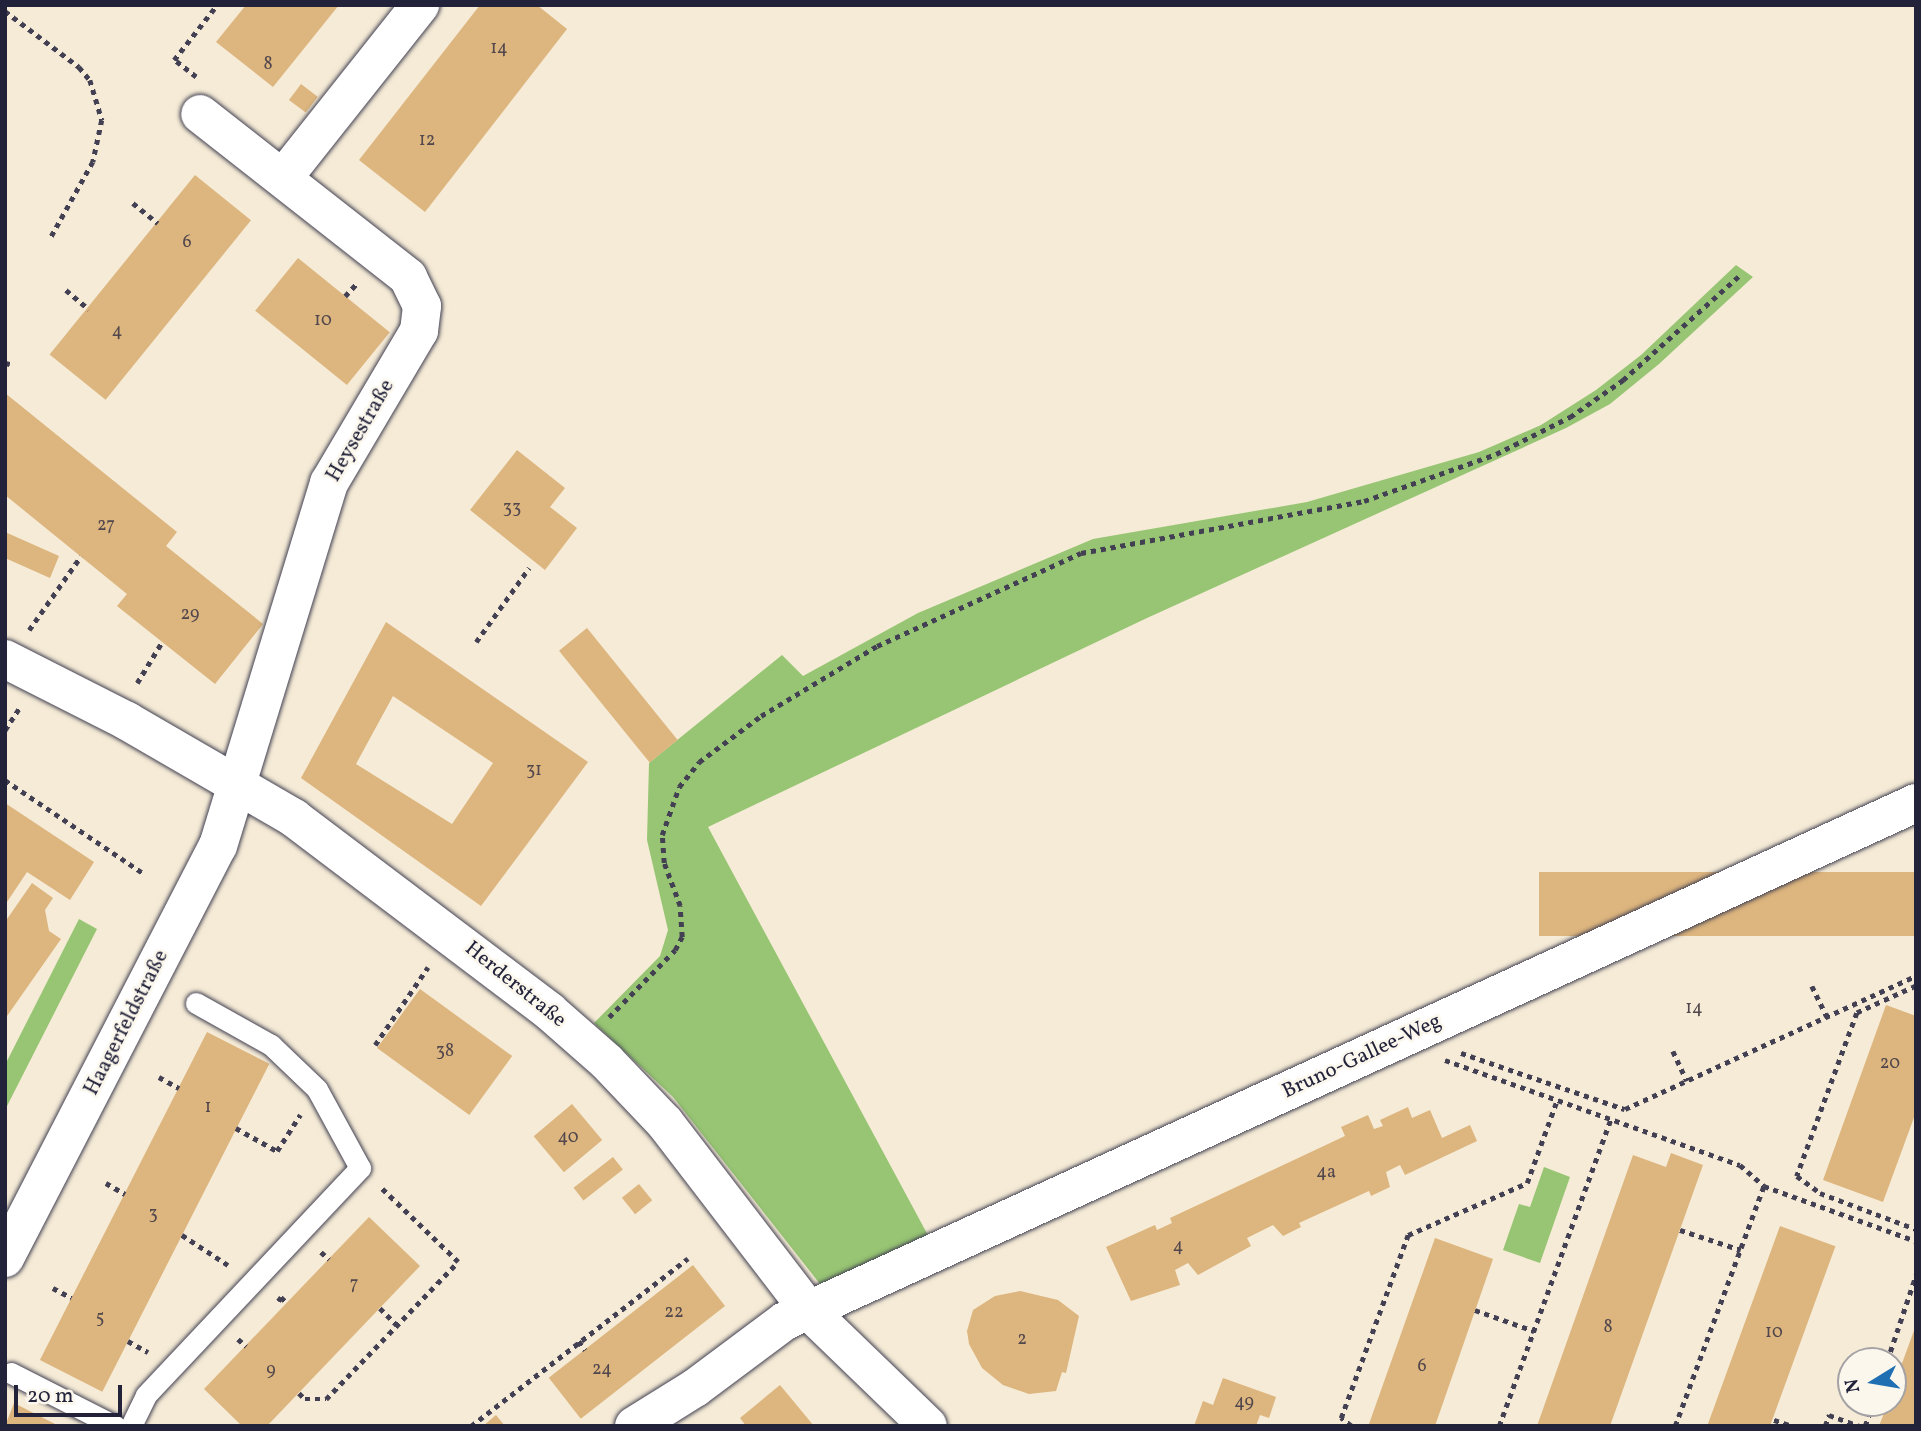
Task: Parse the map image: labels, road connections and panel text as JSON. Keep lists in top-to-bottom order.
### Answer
{
  "streets": {
    "street": [
      "Heysestraße",
      "Herderstraße",
      "Haagerfeldstraße",
      "Bruno-Gallee-Weg"
    ]
  },
  "crossings": [
    ["Heysestraße", "Herderstraße"],
    ["Heysestraße", "Haagerfeldstraße"],
    ["Herderstraße", "Haagerfeldstraße"],
    ["Herderstraße", "Bruno-Gallee-Weg"]
  ],
  "house_numbers": [
    "14",
    "8",
    "12",
    "6",
    "10",
    "4",
    "33",
    "27",
    "29",
    "31",
    "14",
    "38",
    "20",
    "1",
    "40",
    "4a",
    "3",
    "4",
    "7",
    "22",
    "5",
    "8",
    "10",
    "2",
    "6",
    "24",
    "9",
    "49"
  ],
  "scale_bar": "20 m",
  "north": "left"
}
